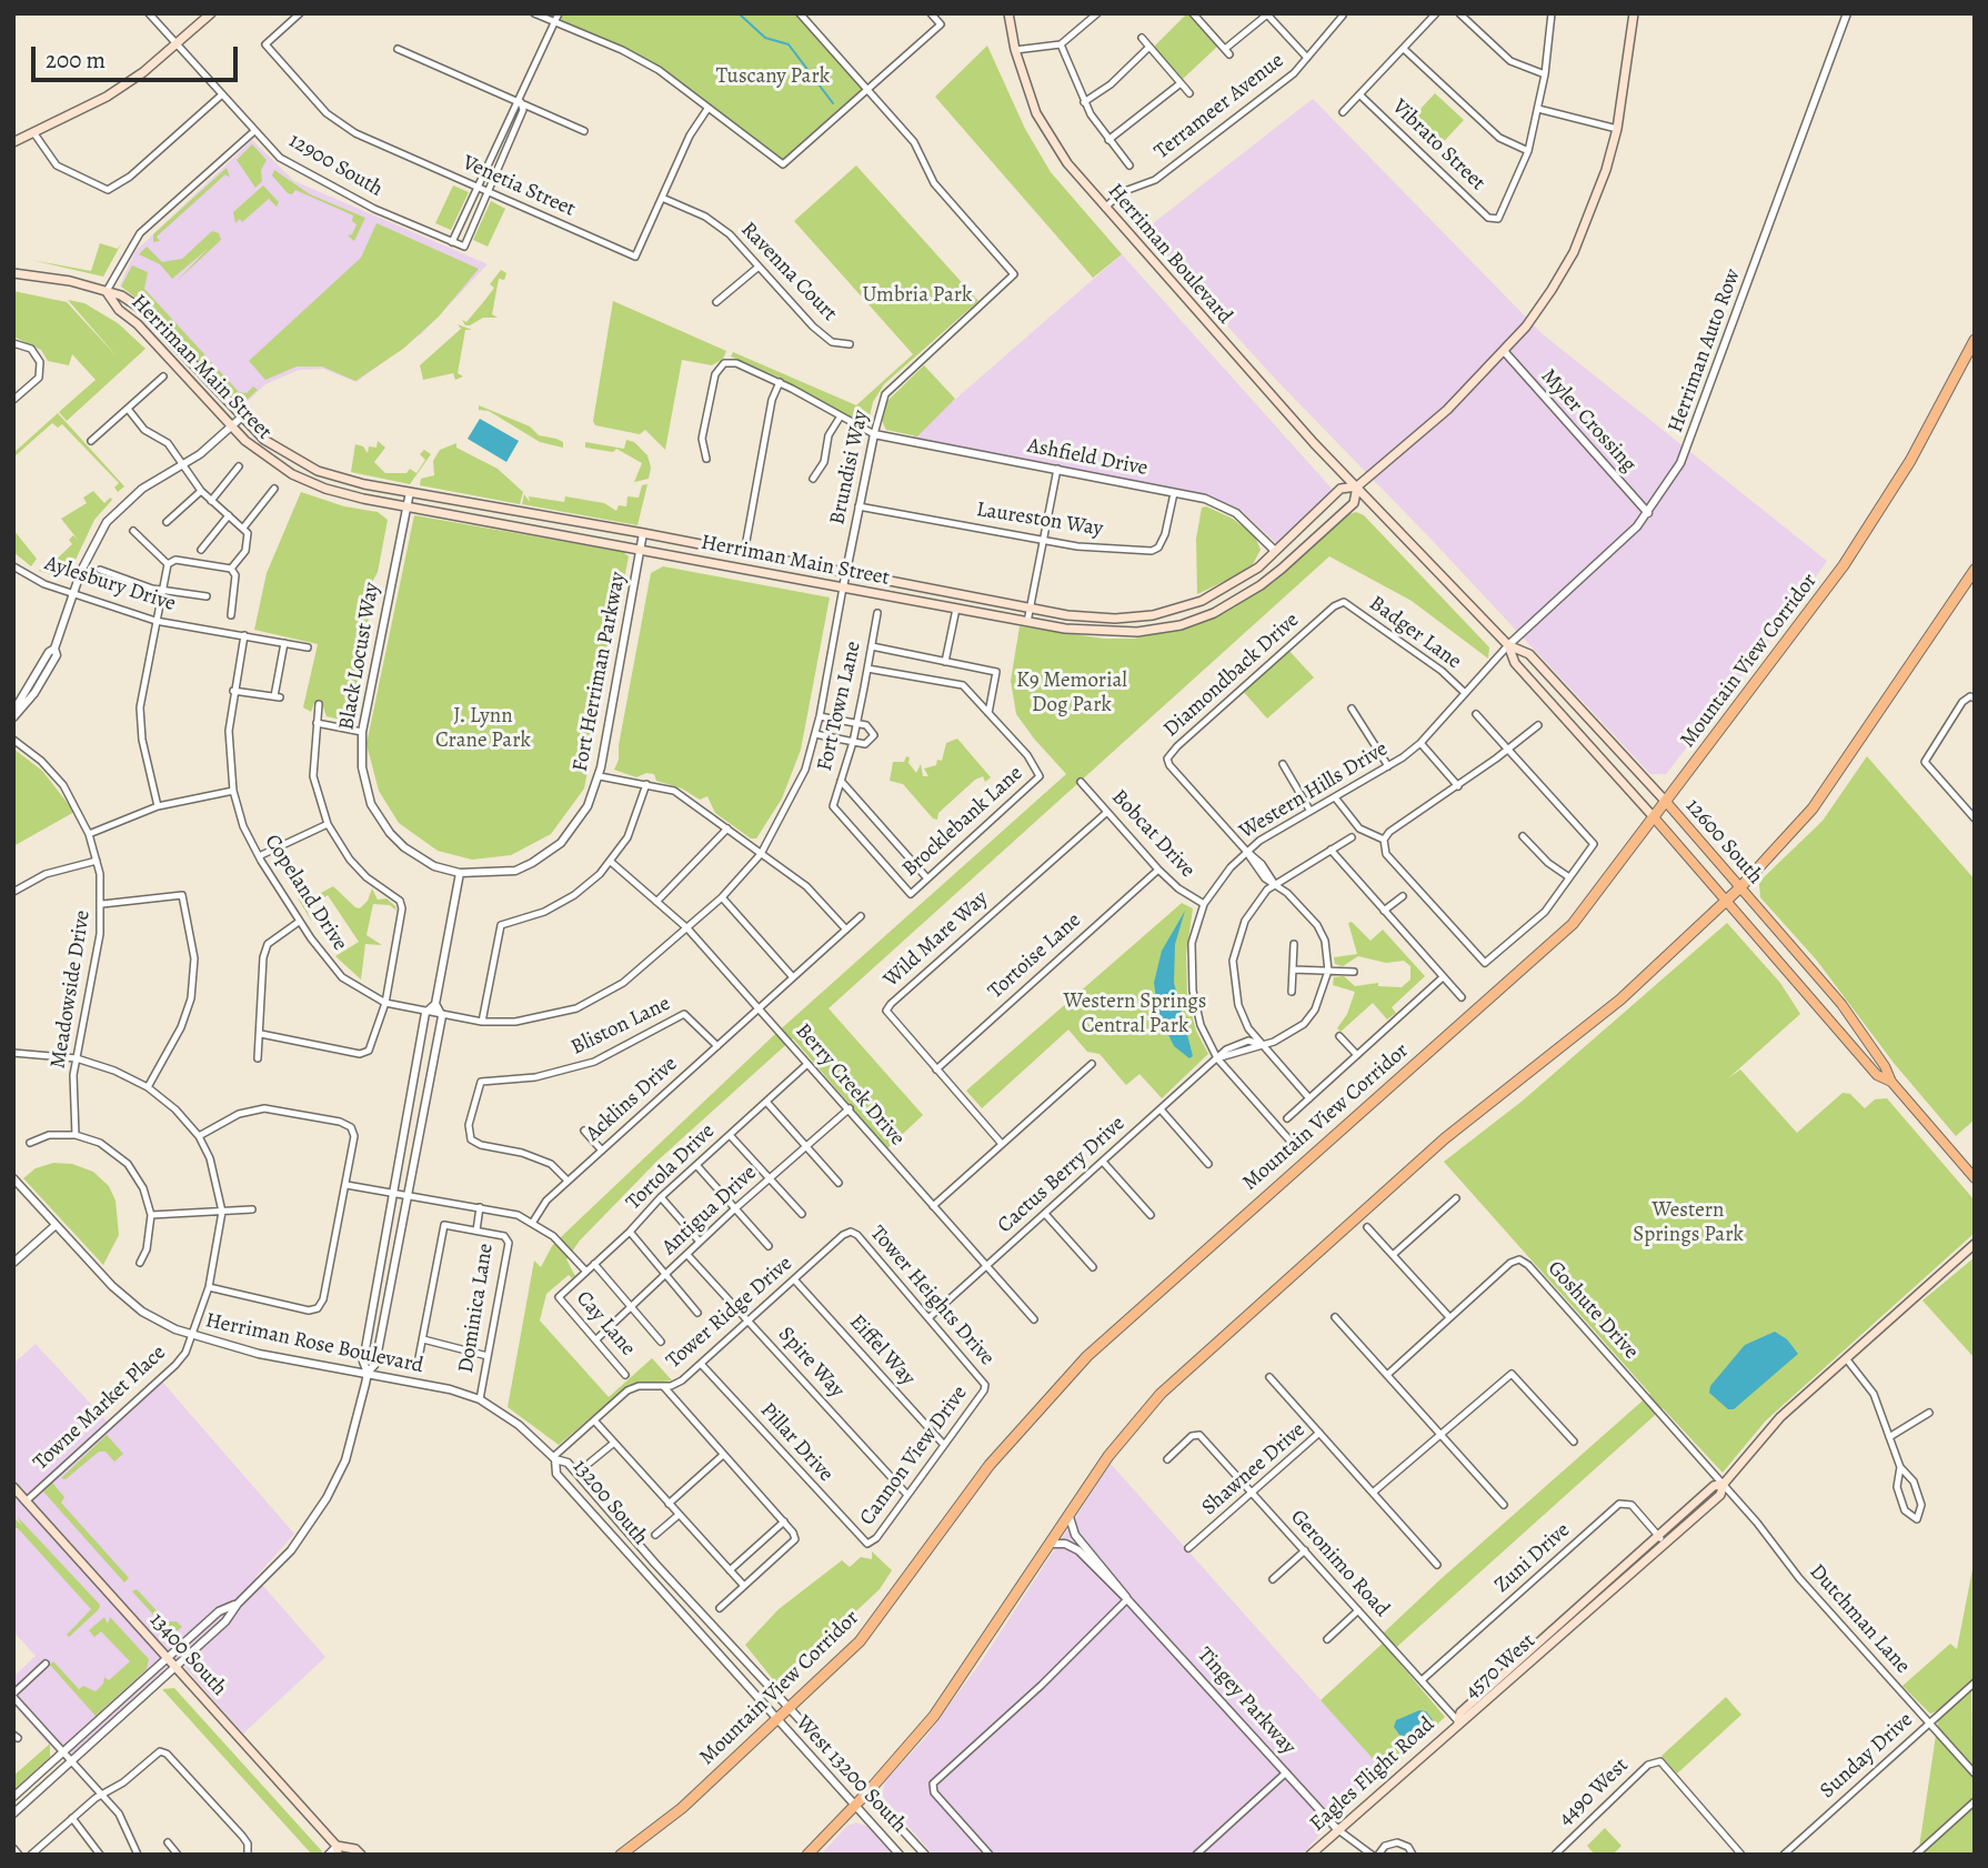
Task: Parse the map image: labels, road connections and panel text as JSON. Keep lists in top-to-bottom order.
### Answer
{
  "streets": {
    "highway": ["Mountain View Corridor"],
    "main road": [
      "Herriman Boulevard",
      "Herriman Main Street",
      "12600 South",
      "13400 South",
      "4570 West",
      "Eagles Flight Road"
    ],
    "street": [
      "Terrameer Avenue",
      "Vibrato Street",
      "12900 South",
      "Venetia Street",
      "Ravenna Court",
      "Herriman Auto Row",
      "Myler Crossing",
      "Ashfield Drive",
      "Brundisi Way",
      "Laureston Way",
      "Aylesbury Drive",
      "Badger Lane",
      "Black Locust Way",
      "Fort Herriman Parkway",
      "Diamondback Drive",
      "Fort Town Lane",
      "Western Hills Drive",
      "Brocklebank Lane",
      "Bobcat Drive",
      "Copeland Drive",
      "Wild Mare Way",
      "Tortoise Lane",
      "Meadowside Drive",
      "Bliston Lane",
      "Berry Creek Drive",
      "Acklins Drive",
      "Tortola Drive",
      "Cactus Berry Drive",
      "Antigua Drive",
      "Tower Heights Drive",
      "Dominica Lane",
      "Goshute Drive",
      "Tower Ridge Drive",
      "Cay Lane",
      "Herriman Rose Boulevard",
      "Eiffel Way",
      "Spire Way",
      "Towne Market Place",
      "Pillar Drive",
      "Cannon View Drive",
      "Shawnee Drive",
      "13200 South",
      "Zuni Drive",
      "Geronimo Road",
      "Dutchman Lane",
      "Tingey Parkway",
      "Sunday Drive",
      "West 13200 South",
      "4490 West"
    ]
  },
  "crossings": [
    ["Terrameer Avenue", "Herriman Boulevard"],
    ["12900 South", "Venetia Street"],
    ["Venetia Street", "Ravenna Court"],
    ["Herriman Boulevard", "Herriman Main Street"],
    ["Herriman Boulevard", "12600 South"],
    ["Herriman Auto Row", "Myler Crossing"],
    ["Herriman Auto Row", "Western Hills Drive"],
    ["Herriman Auto Row", "12600 South"],
    ["Herriman Main Street", "Ashfield Drive"],
    ["Herriman Main Street", "Brundisi Way"],
    ["Herriman Main Street", "Black Locust Way"],
    ["Herriman Main Street", "Fort Herriman Parkway"],
    ["Herriman Main Street", "12600 South"],
    ["Ashfield Drive", "Brundisi Way"],
    ["Ashfield Drive", "Laureston Way"],
    ["Brundisi Way", "Laureston Way"],
    ["Brundisi Way", "Copeland Drive"],
    ["Brundisi Way", "Berry Creek Drive"],
    ["Aylesbury Drive", "Copeland Drive"],
    ["Badger Lane", "Diamondback Drive"],
    ["Badger Lane", "Western Hills Drive"],
    ["Black Locust Way", "Fort Herriman Parkway"],
    ["Mountain View Corridor", "12600 South"],
    ["Mountain View Corridor", "13200 South"],
    ["Mountain View Corridor", "West 13200 South"],
    ["Diamondback Drive", "Western Hills Drive"],
    ["Fort Town Lane", "Brocklebank Lane"],
    ["Western Hills Drive", "Bobcat Drive"],
    ["Western Hills Drive", "12600 South"],
    ["Western Hills Drive", "Cactus Berry Drive"],
    ["Bobcat Drive", "Wild Mare Way"],
    ["Bobcat Drive", "Tortoise Lane"],
    ["Copeland Drive", "Berry Creek Drive"],
    ["Wild Mare Way", "Tortoise Lane"],
    ["Bliston Lane", "Acklins Drive"],
    ["Berry Creek Drive", "Acklins Drive"],
    ["Berry Creek Drive", "Tortola Drive"],
    ["Berry Creek Drive", "Cactus Berry Drive"],
    ["Berry Creek Drive", "Antigua Drive"],
    ["Tortola Drive", "Cay Lane"],
    ["Cactus Berry Drive", "Tower Heights Drive"],
    ["Antigua Drive", "Cay Lane"],
    ["Antigua Drive", "Spire Way"],
    ["Tower Heights Drive", "Tower Ridge Drive"],
    ["Tower Heights Drive", "Cannon View Drive"],
    ["Dominica Lane", "Herriman Rose Boulevard"],
    ["Goshute Drive", "Dutchman Lane"],
    ["Goshute Drive", "4570 West"],
    ["Tower Ridge Drive", "Herriman Rose Boulevard"],
    ["Tower Ridge Drive", "Eiffel Way"],
    ["Tower Ridge Drive", "Spire Way"],
    ["Tower Ridge Drive", "Pillar Drive"],
    ["Tower Ridge Drive", "13200 South"],
    ["Herriman Rose Boulevard", "Towne Market Place"],
    ["Herriman Rose Boulevard", "13200 South"],
    ["Eiffel Way", "Cannon View Drive"],
    ["Spire Way", "Cannon View Drive"],
    ["Towne Market Place", "13400 South"],
    ["Pillar Drive", "Cannon View Drive"],
    ["Shawnee Drive", "Geronimo Road"],
    ["13200 South", "West 13200 South"],
    ["Zuni Drive", "Geronimo Road"],
    ["Zuni Drive", "4570 West"],
    ["Geronimo Road", "4570 West"],
    ["Geronimo Road", "Eagles Flight Road"],
    ["Dutchman Lane", "4570 West"],
    ["Dutchman Lane", "Sunday Drive"],
    ["4570 West", "Eagles Flight Road"],
    ["Tingey Parkway", "Eagles Flight Road"]
  ],
  "parks": [
    "Tuscany Park",
    "Umbria Park",
    "K9 Memorial Dog Park",
    "J. Lynn Crane Park",
    "Western Springs Central Park",
    "Western Springs Park"
  ],
  "scale_bar": "200 m"
}
